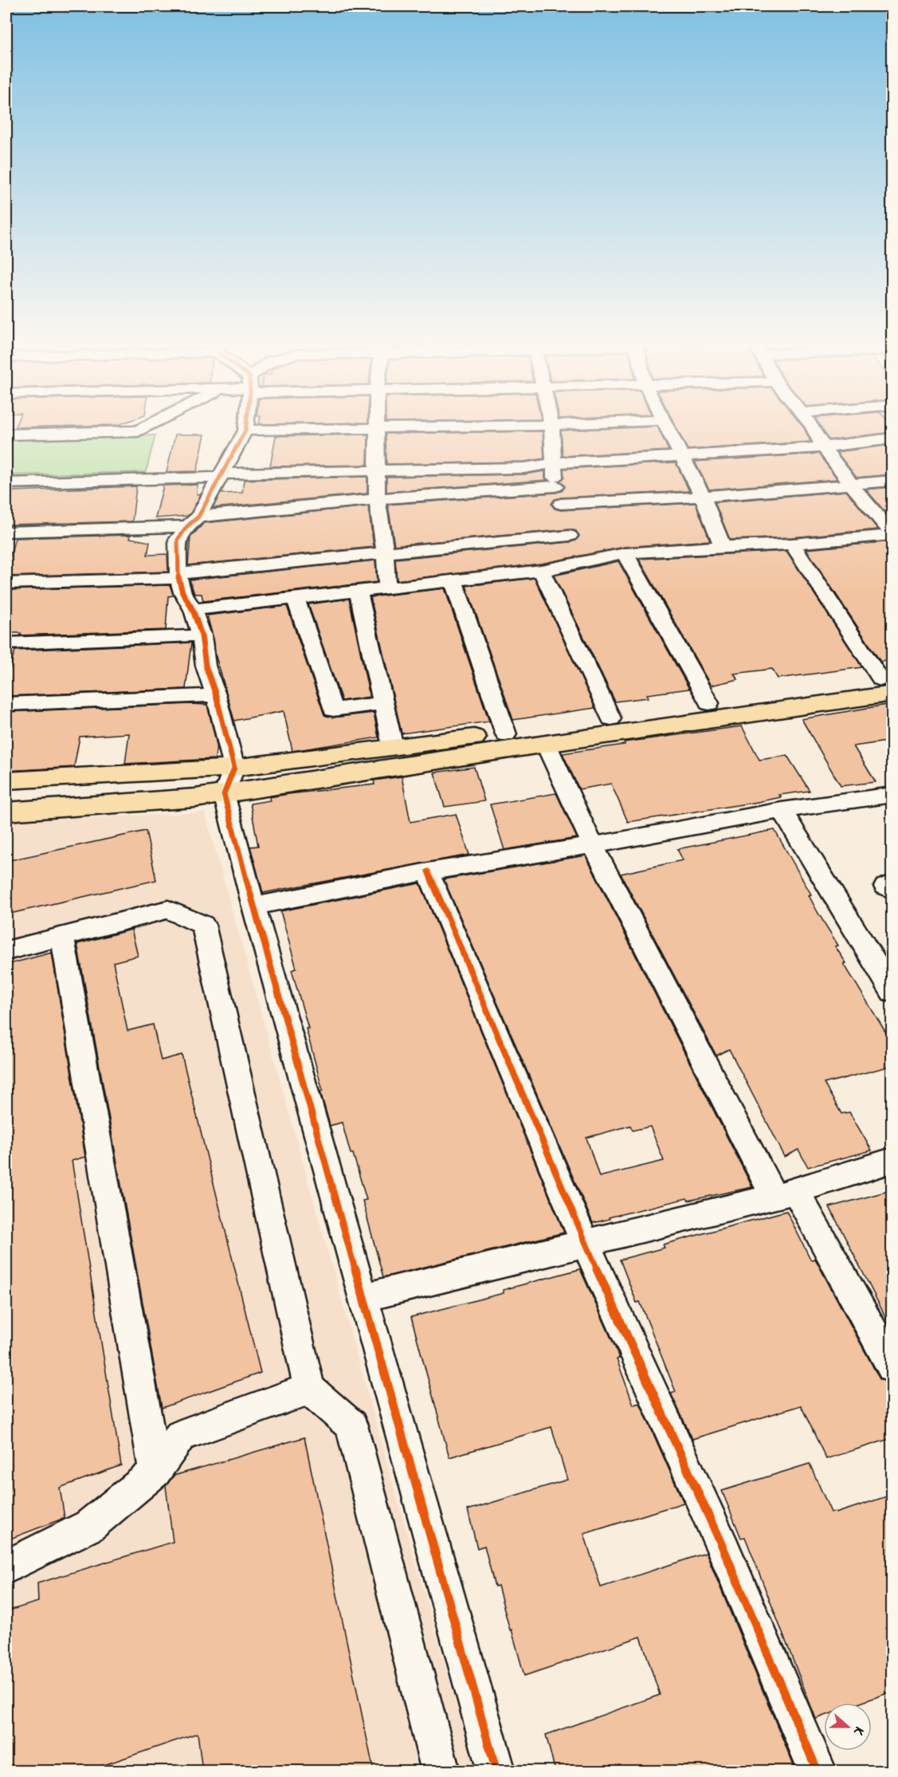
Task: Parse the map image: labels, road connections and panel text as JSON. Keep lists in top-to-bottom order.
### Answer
{
  "north": "right"
}
